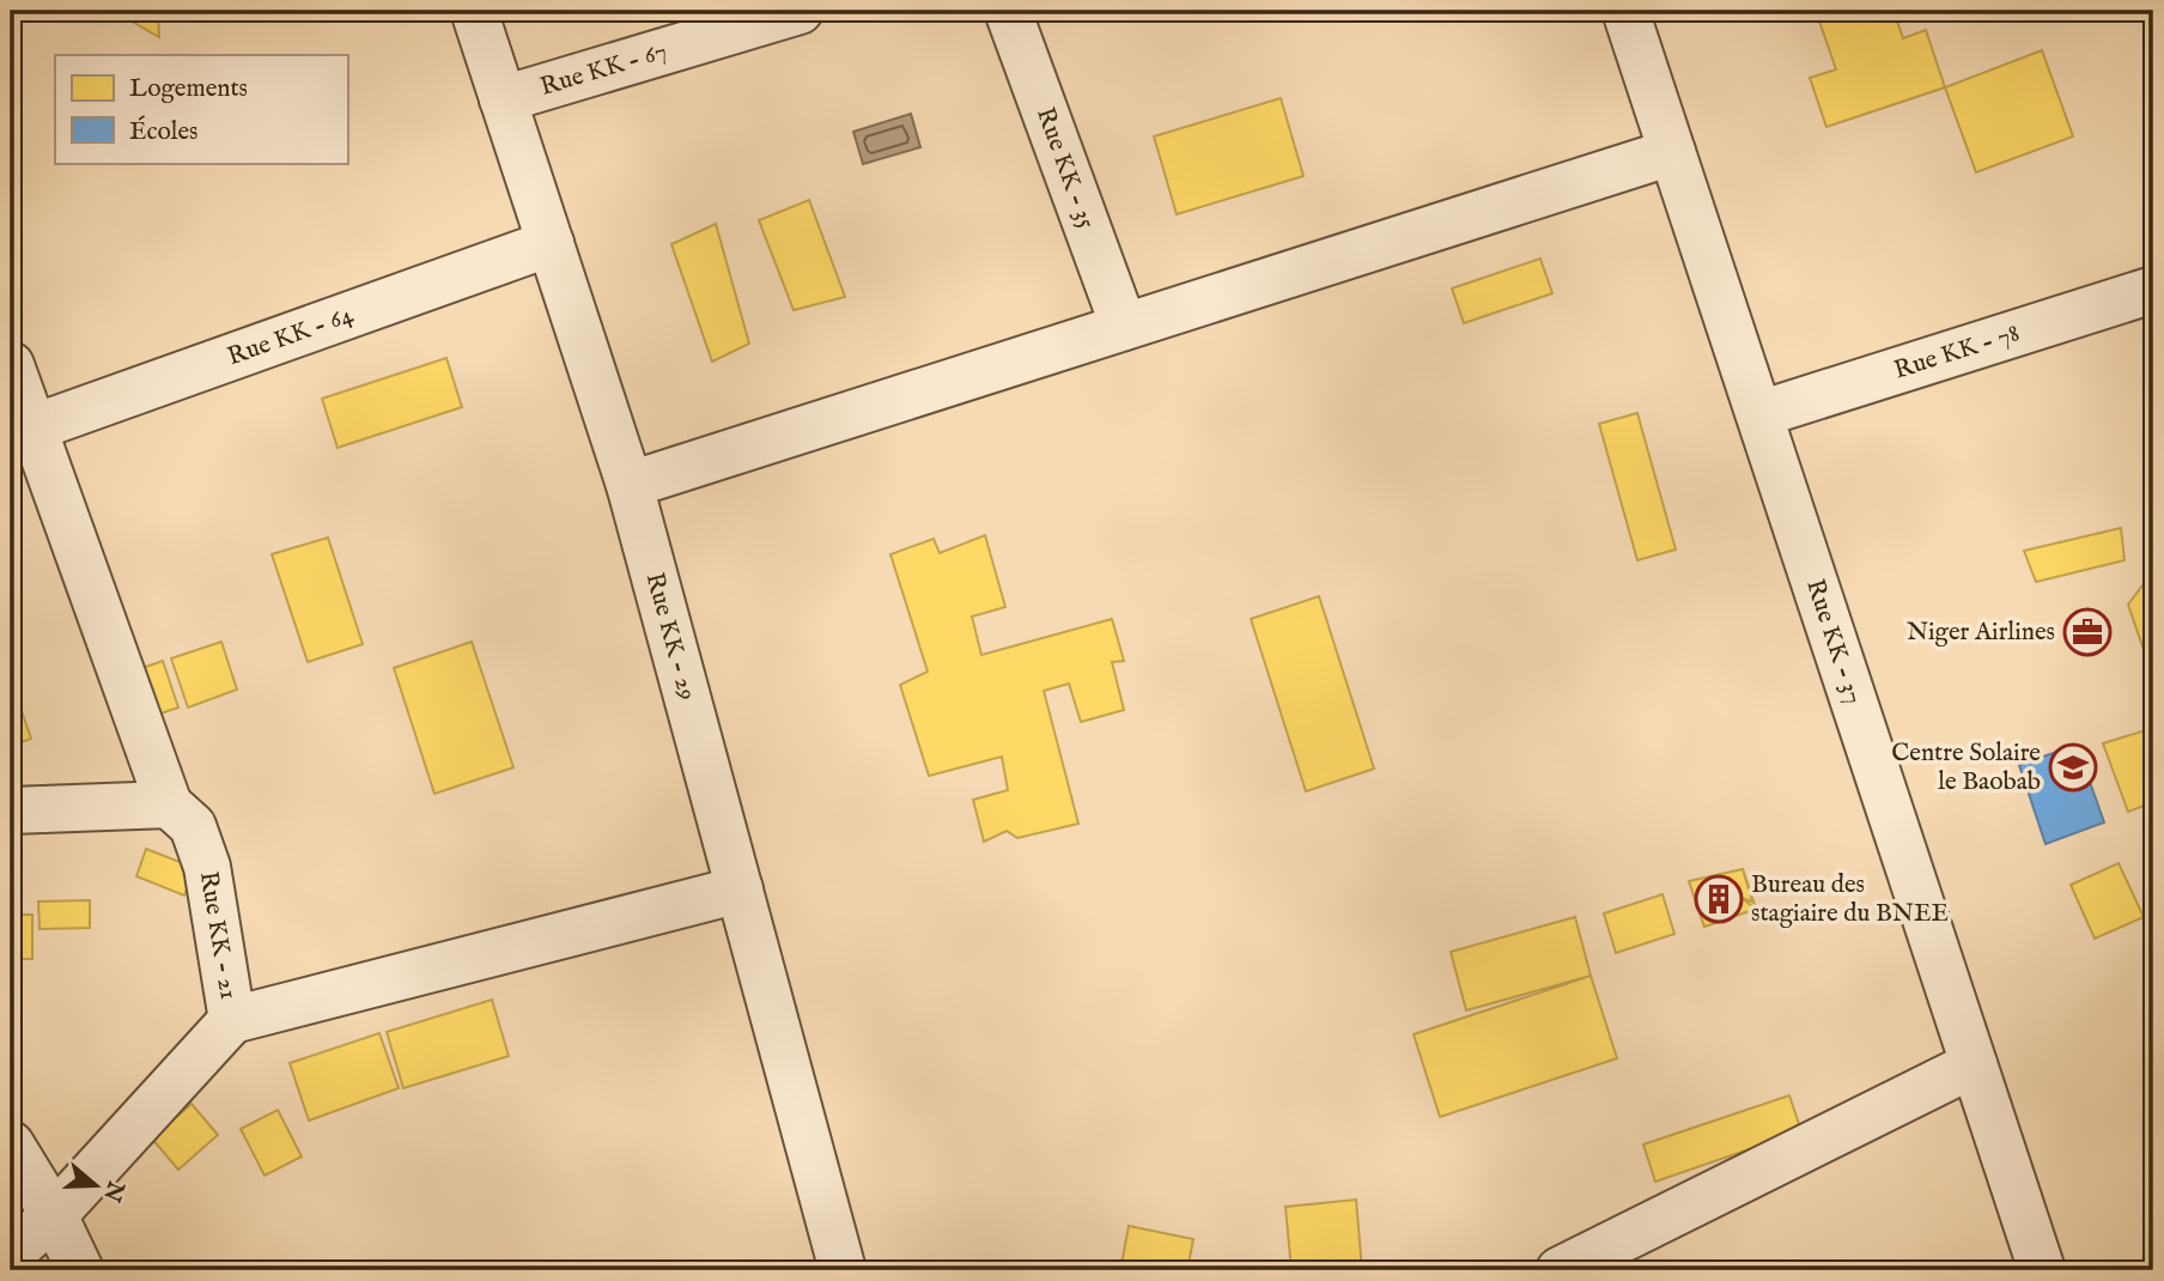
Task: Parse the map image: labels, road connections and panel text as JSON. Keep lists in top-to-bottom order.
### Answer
{
  "streets": {
    "street": [
      "Rue KK - 67",
      "Rue KK - 35",
      "Rue KK - 64",
      "Rue KK - 78",
      "Rue KK - 29",
      "Rue KK - 37",
      "Rue KK - 21"
    ]
  },
  "crossings": [
    ["Rue KK - 67", "Rue KK - 29"],
    ["Rue KK - 64", "Rue KK - 29"],
    ["Rue KK - 64", "Rue KK - 21"],
    ["Rue KK - 78", "Rue KK - 37"],
    ["Rue KK - 29", "Rue KK - 21"]
  ],
  "places": {
    "office": ["Niger Airlines"],
    "school or university": ["Centre Solaire le Baobab"],
    "building": ["Bureau des stagiaire du BNEE"]
  },
  "legend": ["Logements", "Écoles"],
  "north": "right"
}
